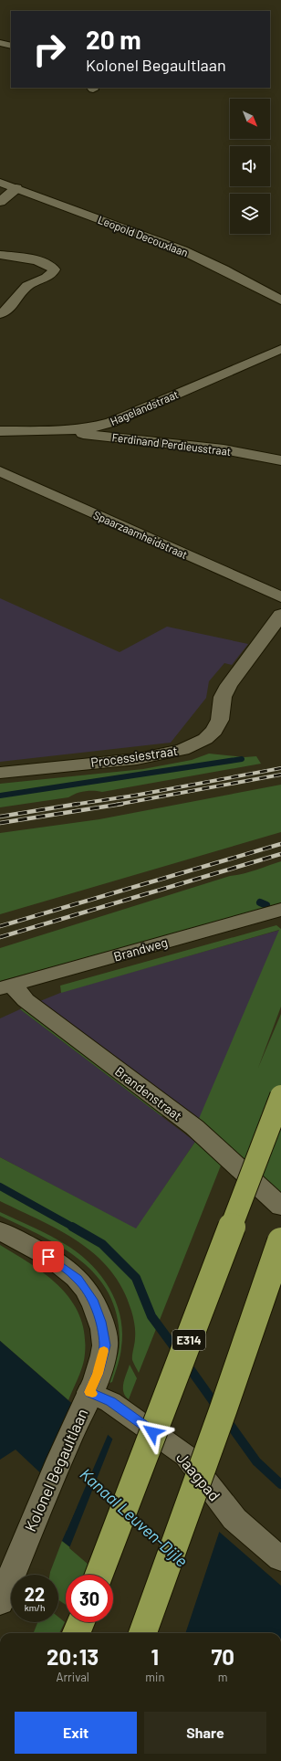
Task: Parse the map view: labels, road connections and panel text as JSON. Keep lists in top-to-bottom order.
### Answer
{
  "streets": {
    "highway": ["E314"],
    "street": [
      "Leopold Decouxlaan",
      "Hagelandstraat",
      "Ferdinand Perdieusstraat",
      "Spaarzaamheidstraat",
      "Processiestraat",
      "Brandweg",
      "Brandenstraat",
      "Kolonel Begaultlaan",
      "Jaagpad"
    ]
  },
  "crossings": [
    ["Hagelandstraat", "Ferdinand Perdieusstraat"],
    ["Brandweg", "Brandenstraat"],
    ["Kolonel Begaultlaan", "Jaagpad"]
  ],
  "water": ["Kanaal Leuven-Dijle"],
  "north": "bottom right",
  "page": {
    "turn": ["20 m", "Kolonel Begaultlaan"],
    "speed": "22 km/h",
    "limit": "30",
    "eta": [
      "20:13",
      "Arrival",
      "1",
      "min",
      "70",
      "m"
    ],
    "buttons": ["Exit", "Share"]
  }
}
